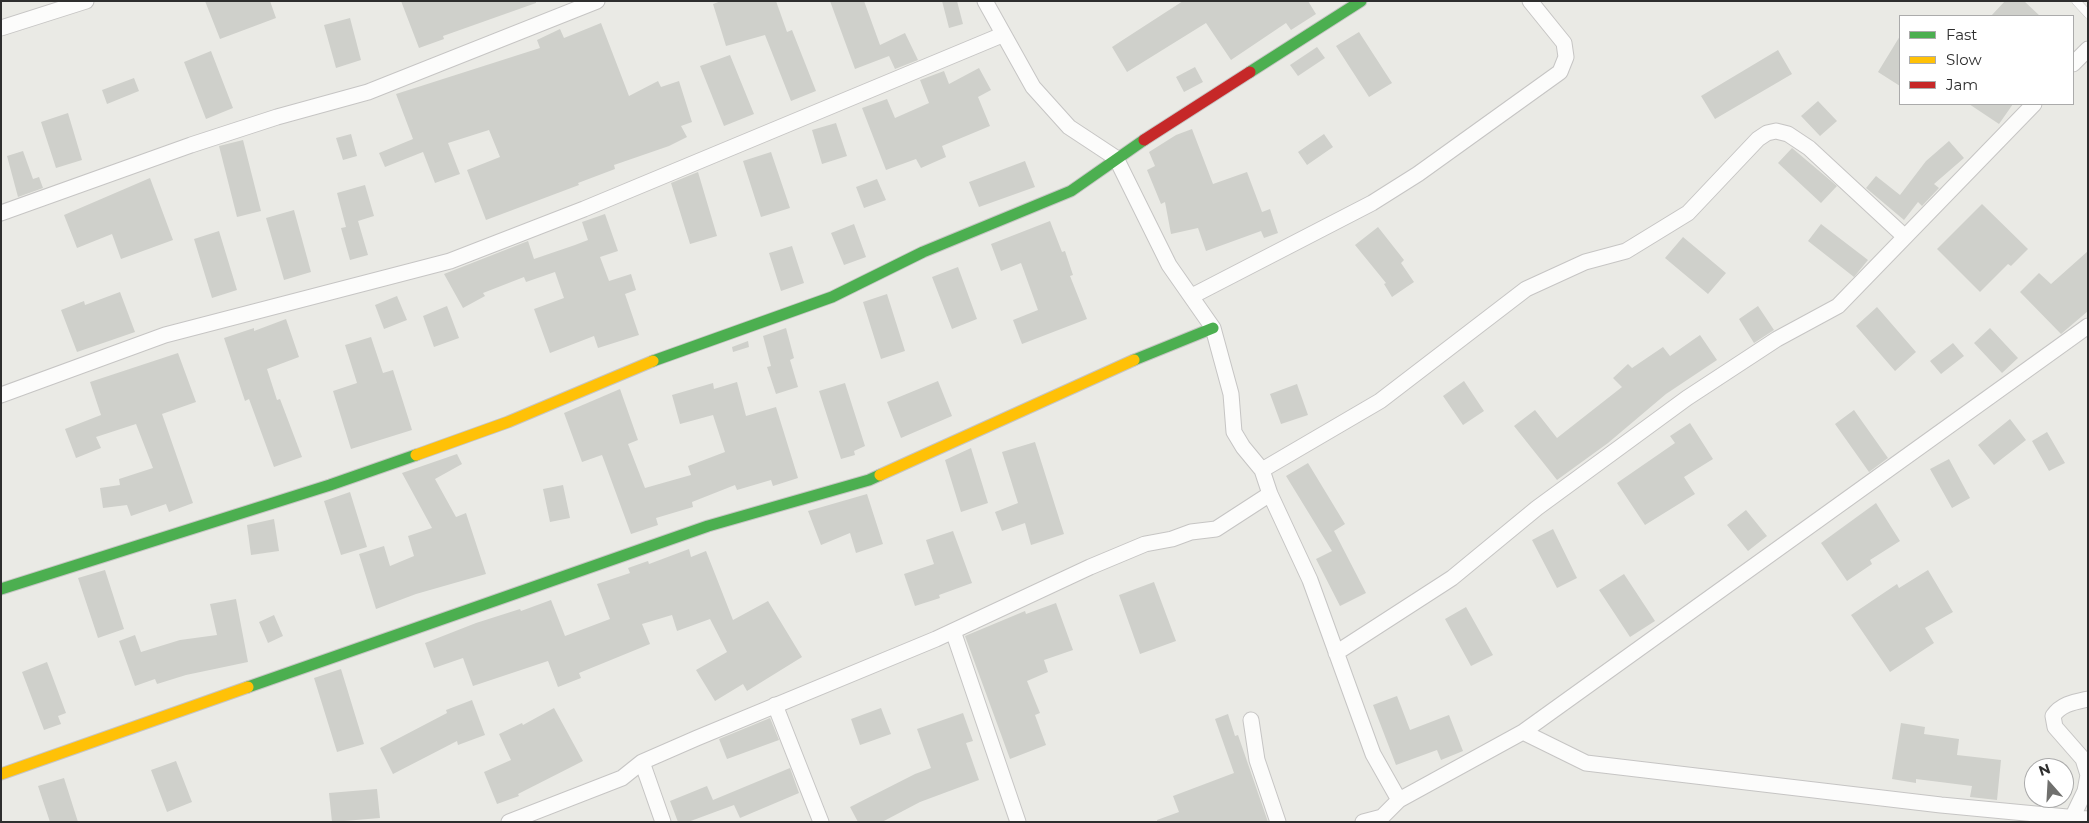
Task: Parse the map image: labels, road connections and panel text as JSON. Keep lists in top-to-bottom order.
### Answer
{
  "legend": ["Fast", "Slow", "Jam"],
  "north": "top"
}
